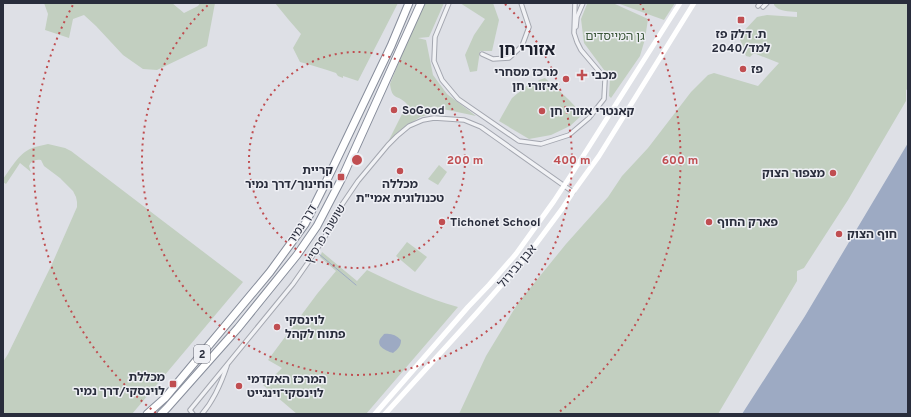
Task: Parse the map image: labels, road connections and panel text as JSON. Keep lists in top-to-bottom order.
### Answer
{
  "streets": {
    "highway": ["דרך נמיר", "2"],
    "street": ["שושנה פרסיץ", "אבן גבירול"]
  },
  "crossings": [
    ["שושנה פרסיץ", "אבן גבירול"]
  ],
  "districts": ["אזורי חן"],
  "parks": ["גן המייסדים"],
  "places": {
    "transit": ["ת. דלק פז למד/2040", "קריית החינוך/דרך נמיר", "מכללת לוינסקי/דרך נמיר"],
    "other": [
      "פז",
      "מרכז מסחרי איזורי חן",
      "SoGood",
      "קאנטרי אזורי חן",
      "מכללה טכנולוגית אמי\"ת",
      "מצפור הצוק",
      "Tichonet School",
      "פארק החוף",
      "חוף הצוק",
      "לוינסקי פתוח לקהל",
      "המרכז האקדמי לוינסקי־וינגייט"
    ],
    "health": ["מכבי"]
  },
  "rings": ["200 m", "400 m", "600 m"]
}
